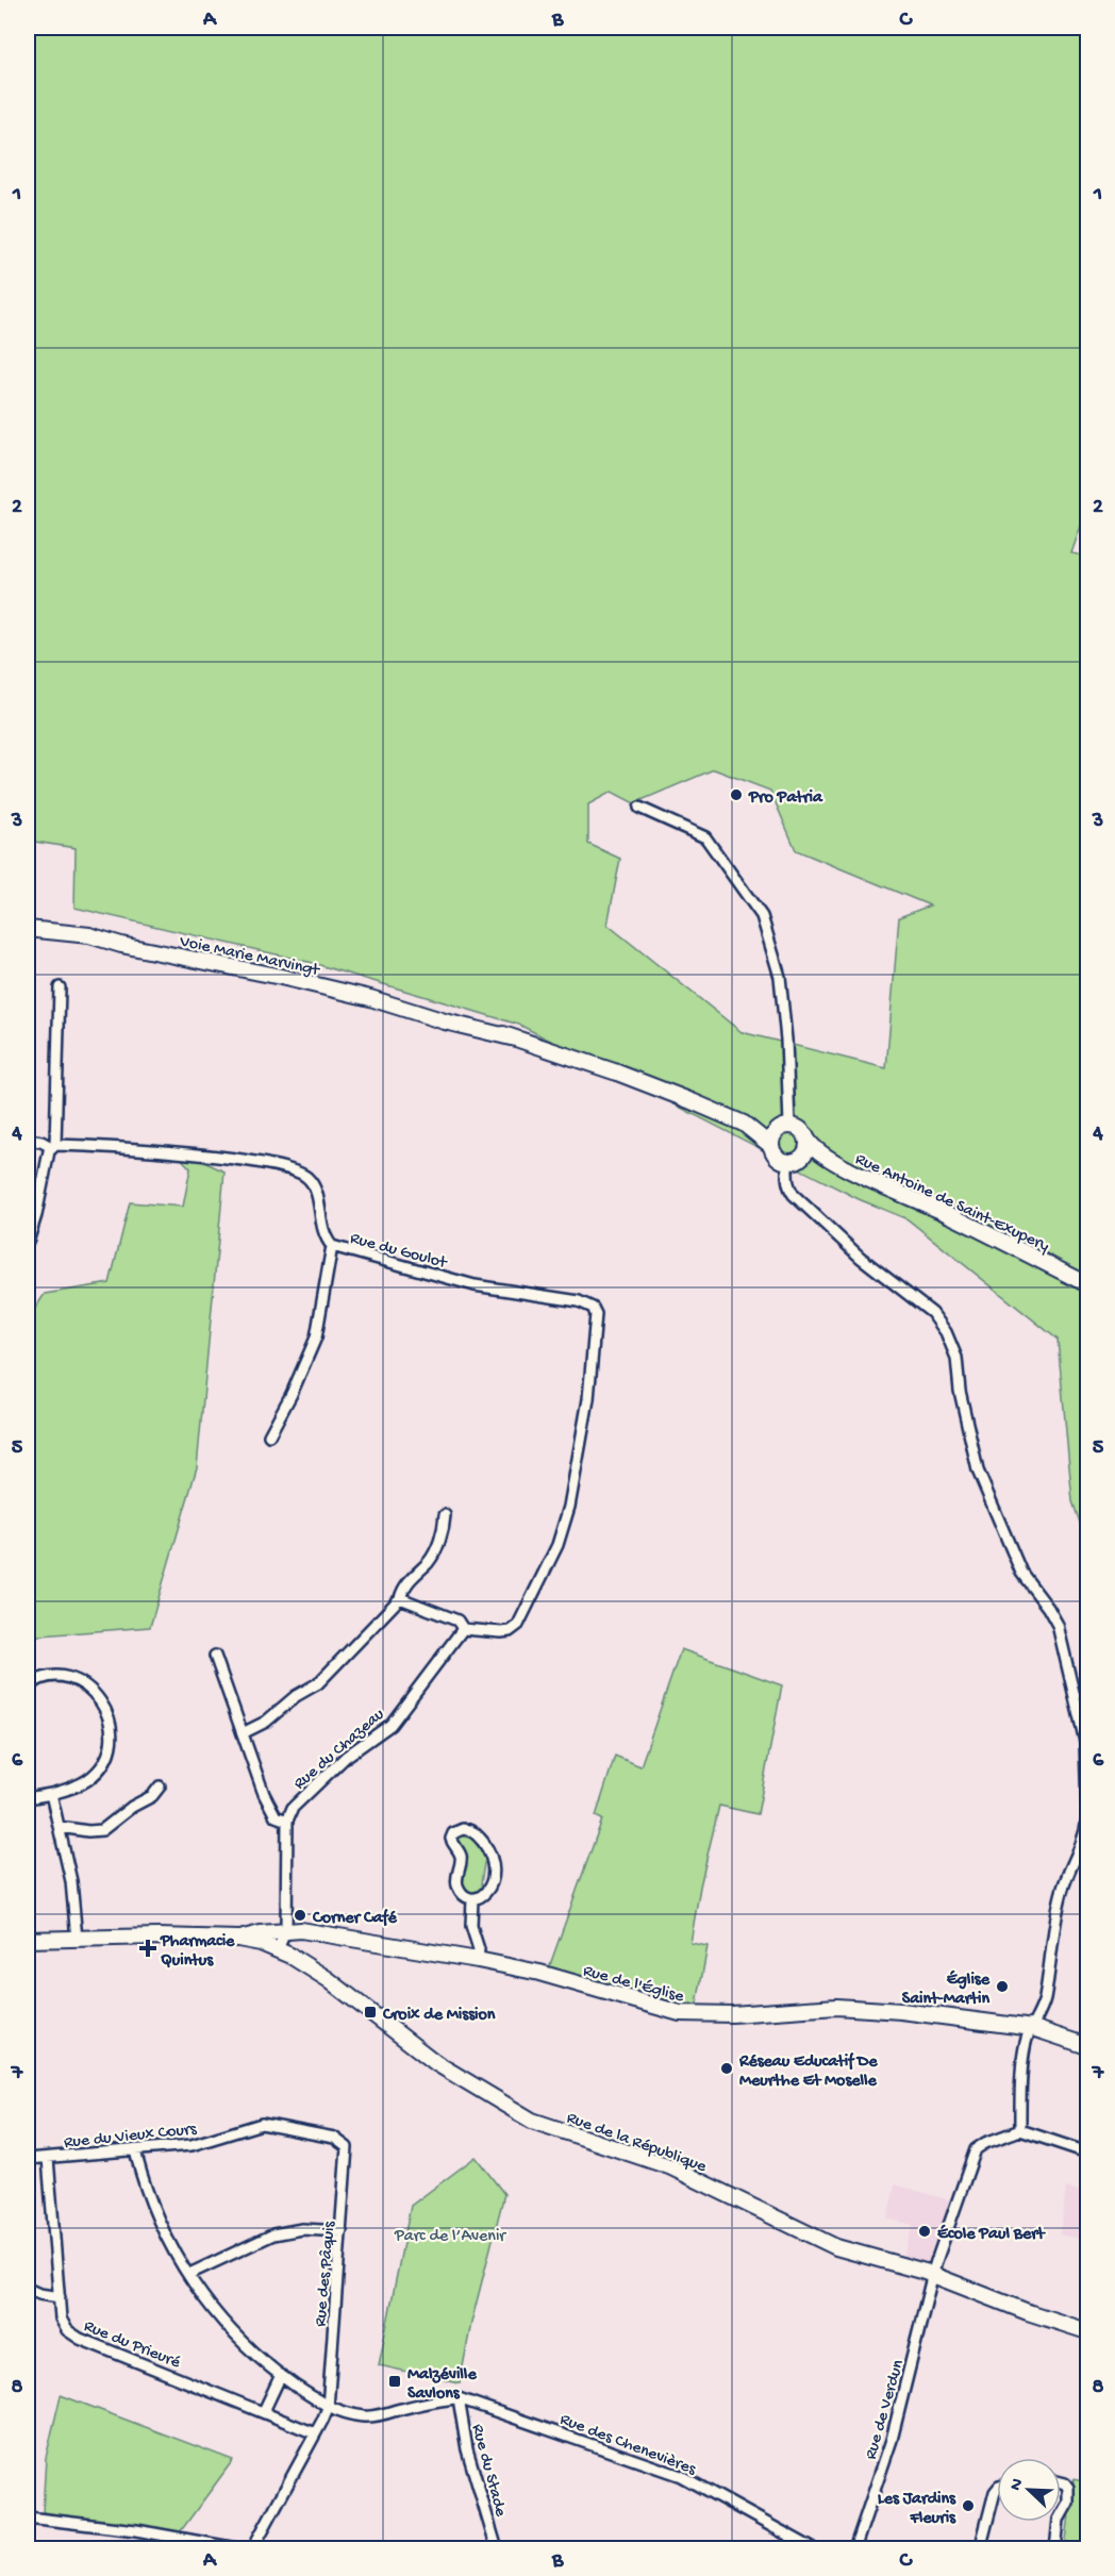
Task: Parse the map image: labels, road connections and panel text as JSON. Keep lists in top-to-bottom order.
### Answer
{
  "streets": {
    "main road": [
      "Voie Marie Marvingt",
      "Rue Antoine de Saint-Exupery",
      "Rue de l'Église",
      "Rue de la République"
    ],
    "street": [
      "Rue du Goulot",
      "Rue du Chazeau",
      "Rue du Vieux Cours",
      "Rue des Pâquis",
      "Rue du Prieuré",
      "Rue de Verdun",
      "Rue des Chenevières",
      "Rue du Stade"
    ]
  },
  "crossings": [
    ["Voie Marie Marvingt", "Rue Antoine de Saint-Exupery"],
    ["Rue du Goulot", "Rue du Chazeau"],
    ["Rue de l'Église", "Rue de la République"],
    ["Rue du Vieux Cours", "Rue des Pâquis"],
    ["Rue du Vieux Cours", "Rue du Prieuré"],
    ["Rue de la République", "Rue de Verdun"],
    ["Rue des Chenevières", "Rue du Stade"]
  ],
  "parks": ["Parc de l’Avenir"],
  "places": {
    "other": [
      "Pro Patria",
      "Corner Café",
      "Église Saint-Martin",
      "Réseau Educatif De Meurthe Et Moselle",
      "École Paul Bert",
      "Les Jardins Fleuris"
    ],
    "health": ["Pharmacie Quintus"],
    "transit": ["Croix de Mission", "Malzéville Savlons"]
  },
  "north": "top left",
  "grid": {
    "columns": ["A", "B", "C"],
    "rows": [
      "1",
      "2",
      "3",
      "4",
      "5",
      "6",
      "7",
      "8"
    ]
  }
}
